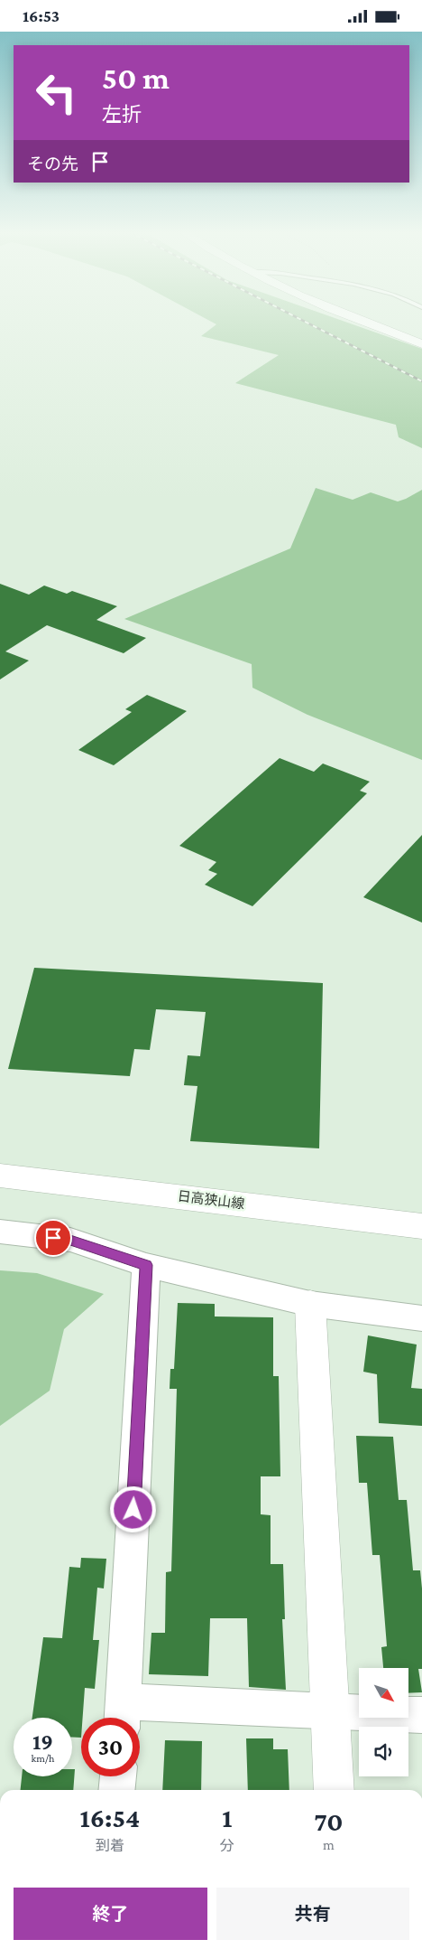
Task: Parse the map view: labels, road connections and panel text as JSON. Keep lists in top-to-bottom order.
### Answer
{
  "streets": {
    "main road": ["日高狭山線"]
  },
  "north": "bottom right",
  "page": {
    "status": "16:53",
    "turn": ["50 m", "左折"],
    "then": "その先",
    "speed": "19 km/h",
    "limit": "30",
    "eta": [
      "16:54",
      "到着",
      "1",
      "分",
      "70",
      "m"
    ],
    "buttons": ["終了", "共有"]
  }
}
